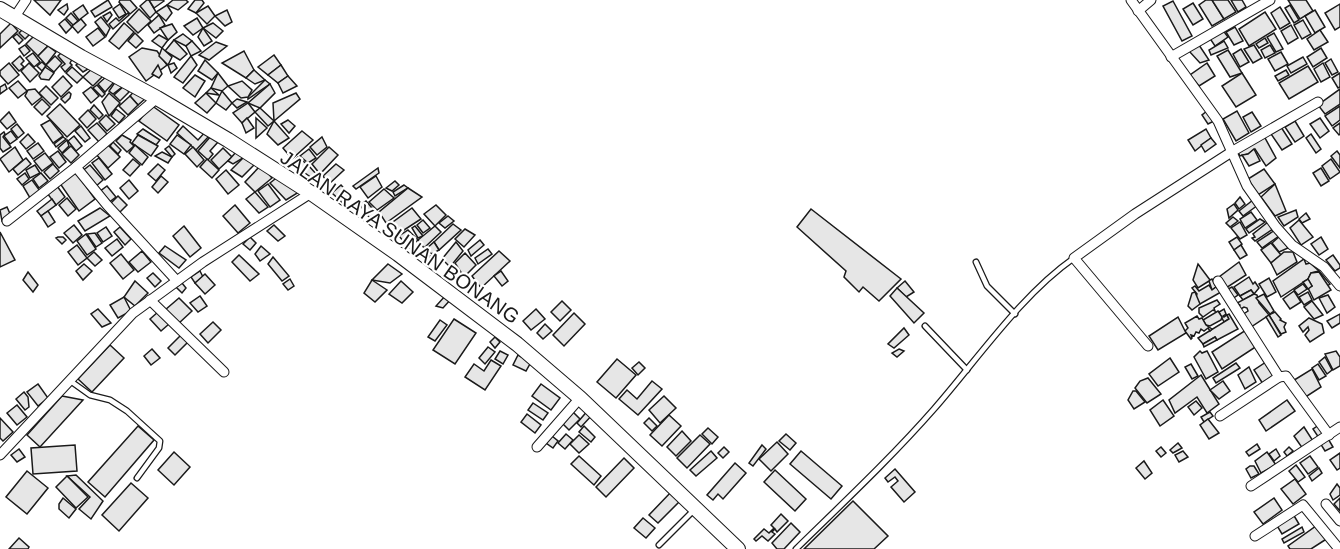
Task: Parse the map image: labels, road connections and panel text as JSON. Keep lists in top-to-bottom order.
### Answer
{
  "streets": {
    "main road": ["JALAN RAYA SUNAN BONANG"]
  }
}
